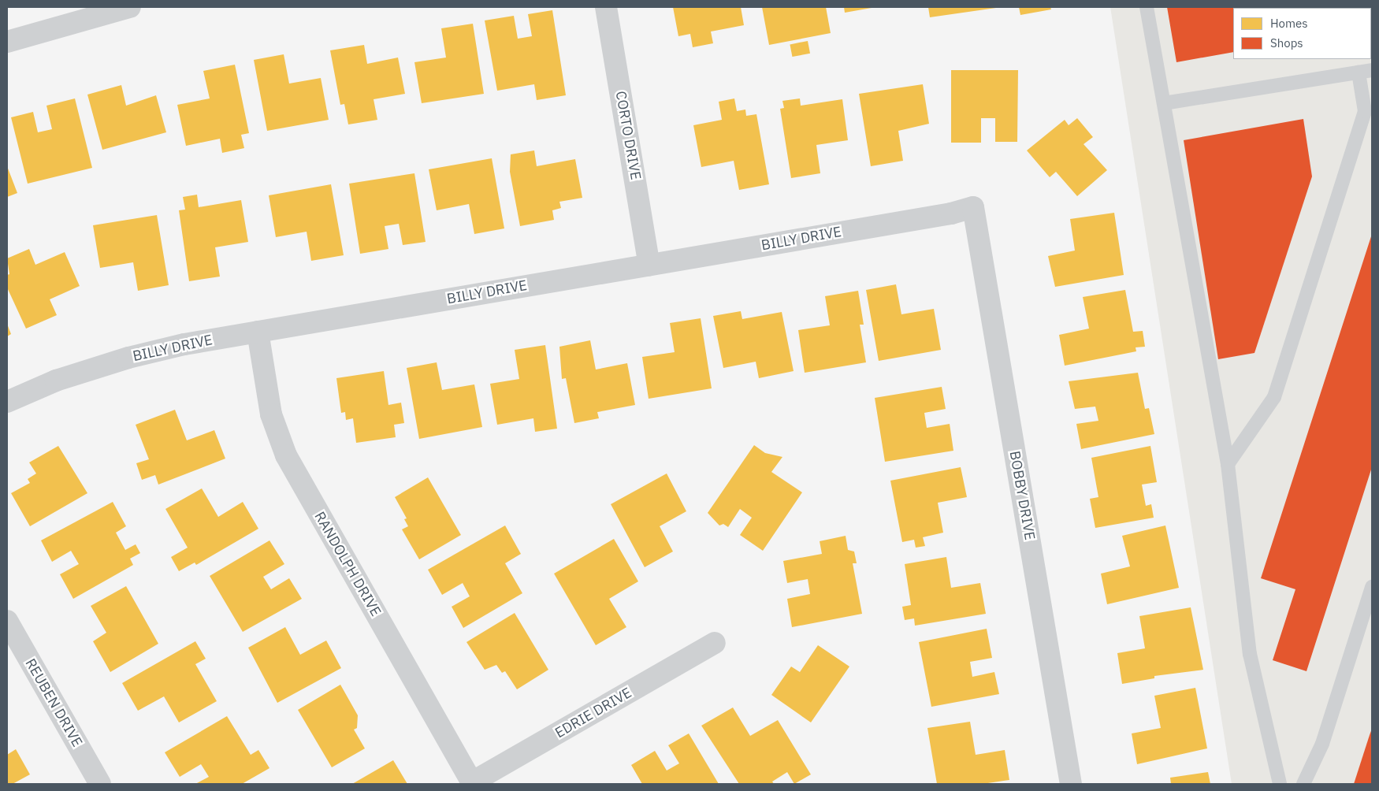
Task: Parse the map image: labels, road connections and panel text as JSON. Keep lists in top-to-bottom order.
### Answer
{
  "streets": {
    "street": [
      "CORTO DRIVE",
      "BILLY DRIVE",
      "BOBBY DRIVE",
      "RANDOLPH DRIVE",
      "REUBEN DRIVE",
      "EDRIE DRIVE"
    ]
  },
  "crossings": [
    ["CORTO DRIVE", "BILLY DRIVE"],
    ["BILLY DRIVE", "BOBBY DRIVE"],
    ["BILLY DRIVE", "RANDOLPH DRIVE"],
    ["RANDOLPH DRIVE", "EDRIE DRIVE"]
  ],
  "legend": ["Homes", "Shops"]
}
